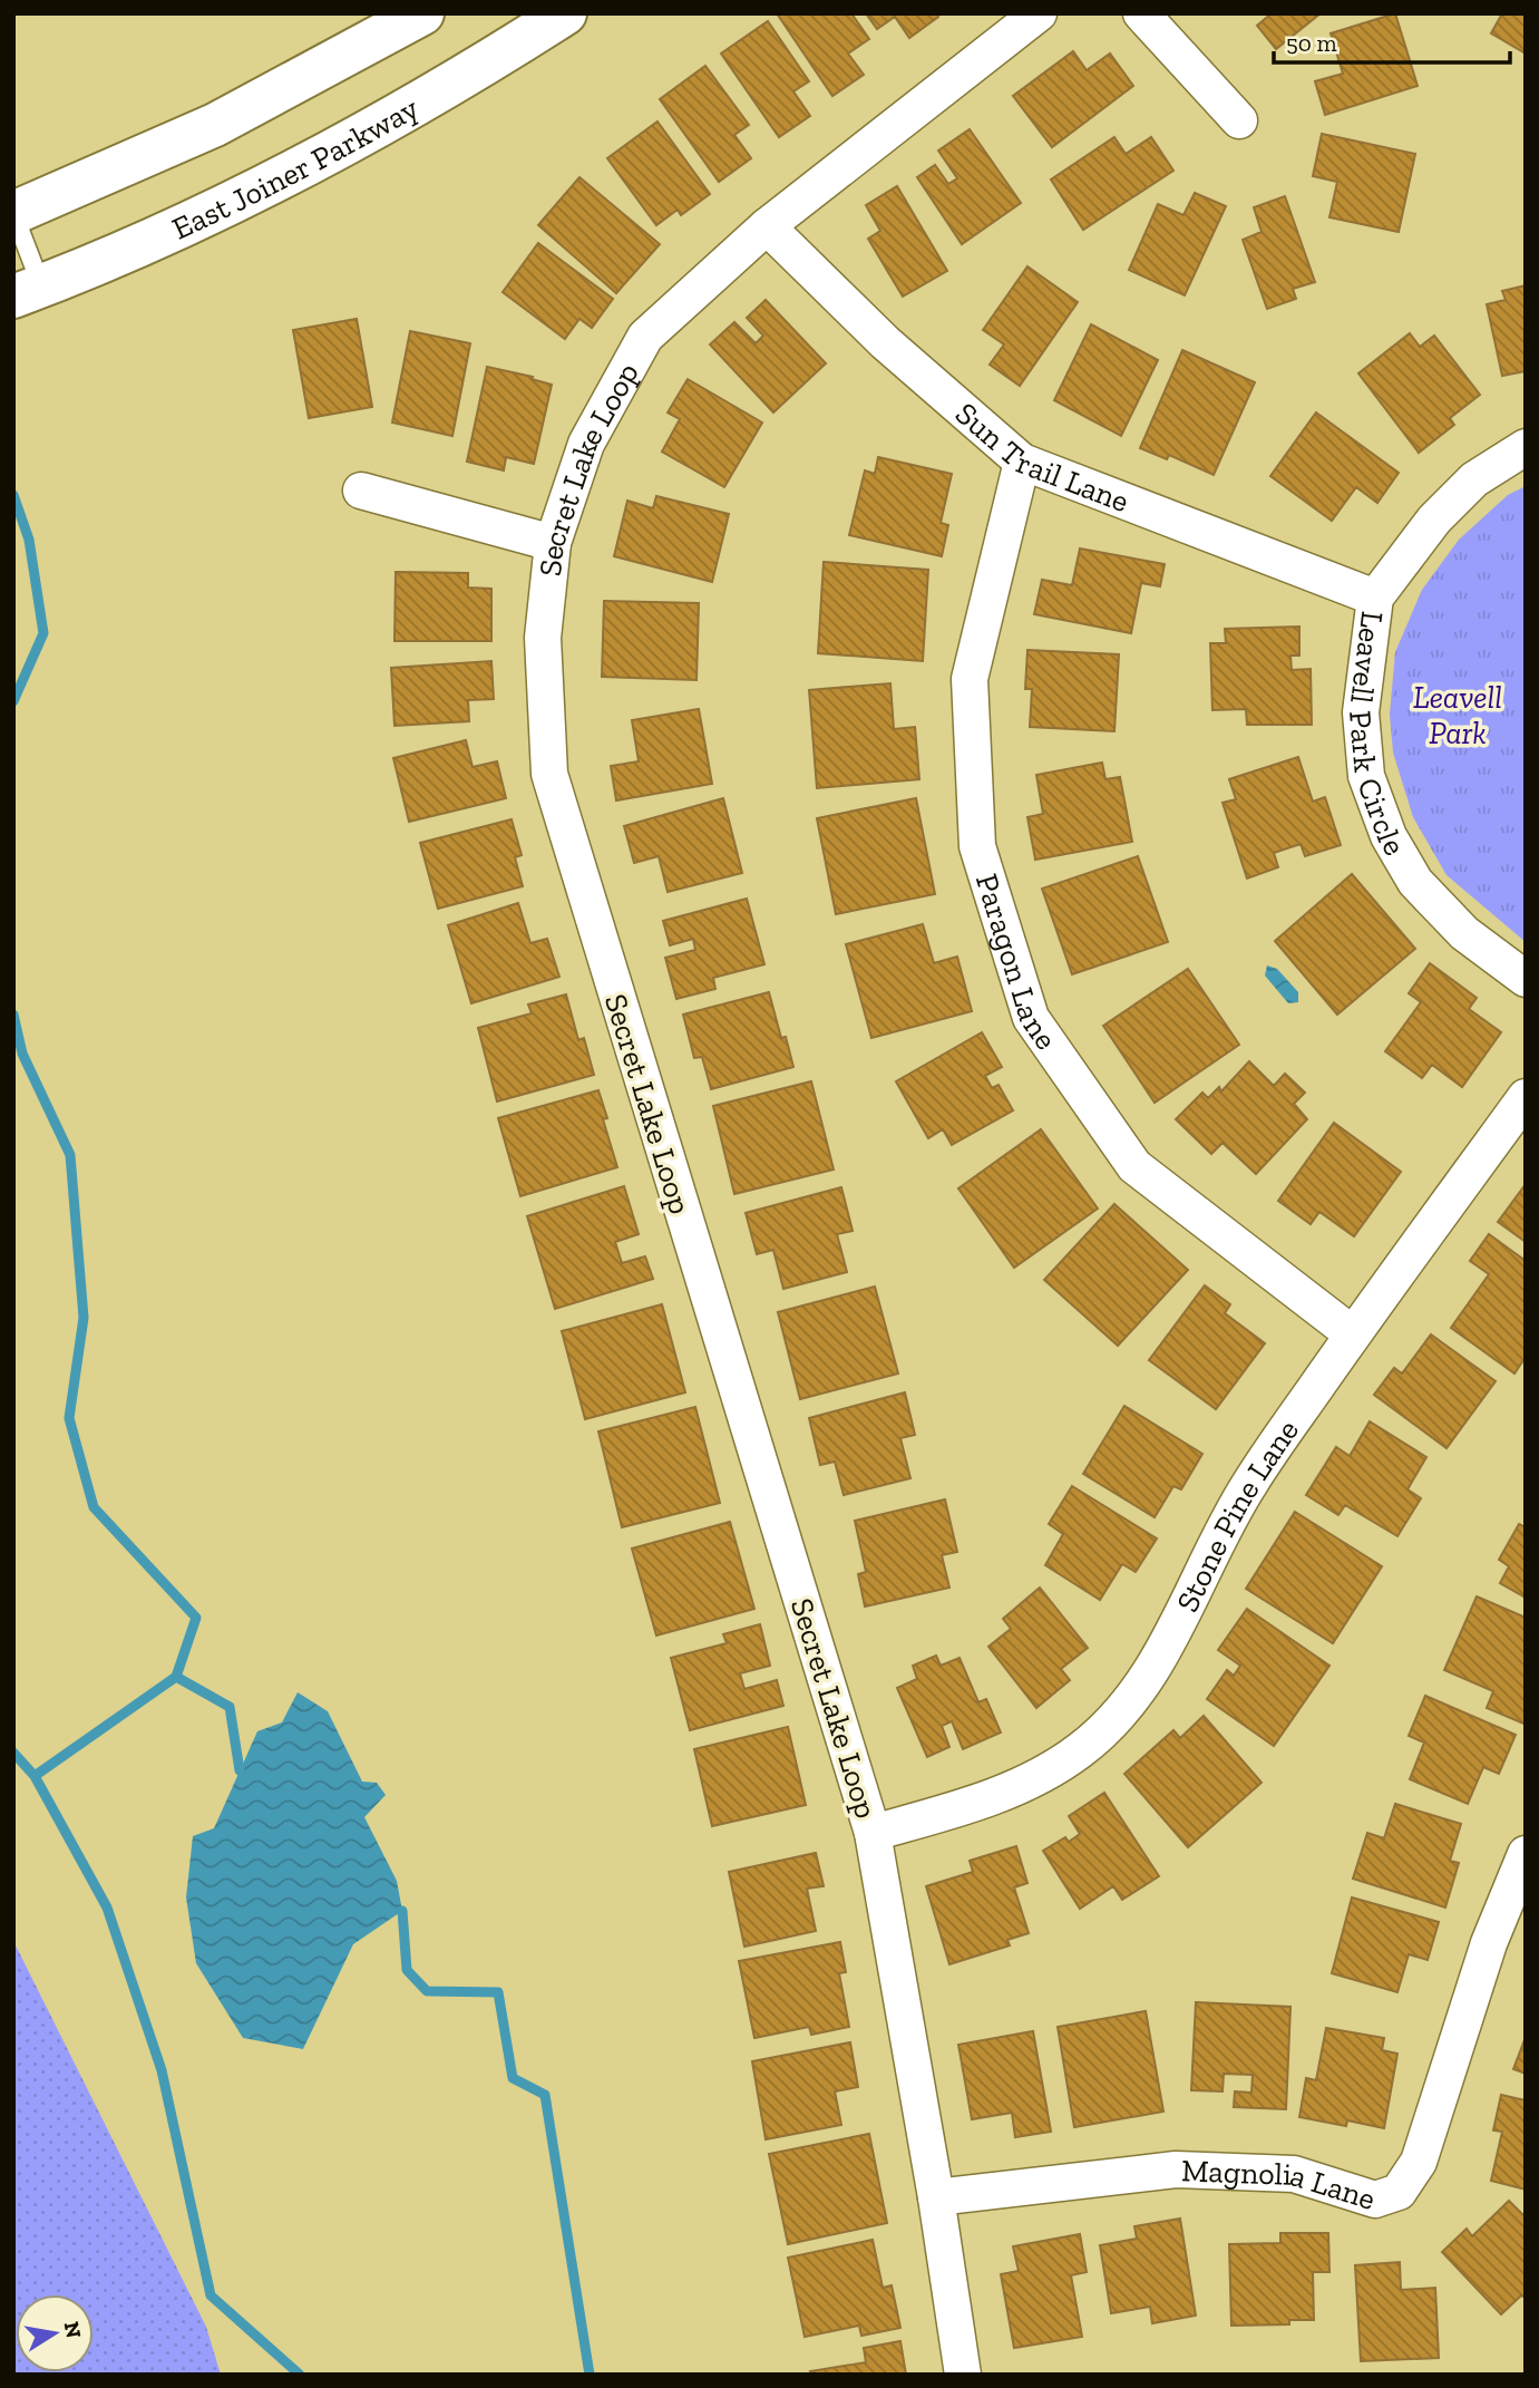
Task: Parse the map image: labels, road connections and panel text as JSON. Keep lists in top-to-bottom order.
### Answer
{
  "streets": {
    "main road": ["East Joiner Parkway"],
    "street": [
      "Sun Trail Lane",
      "Secret Lake Loop",
      "Leavell Park Circle",
      "Paragon Lane",
      "Stone Pine Lane",
      "Magnolia Lane"
    ]
  },
  "crossings": [
    ["Sun Trail Lane", "Secret Lake Loop"],
    ["Sun Trail Lane", "Leavell Park Circle"],
    ["Sun Trail Lane", "Paragon Lane"],
    ["Secret Lake Loop", "Stone Pine Lane"],
    ["Secret Lake Loop", "Magnolia Lane"],
    ["Paragon Lane", "Stone Pine Lane"]
  ],
  "parks": ["Leavell Park"],
  "scale_bar": "50 m",
  "north": "right"
}
